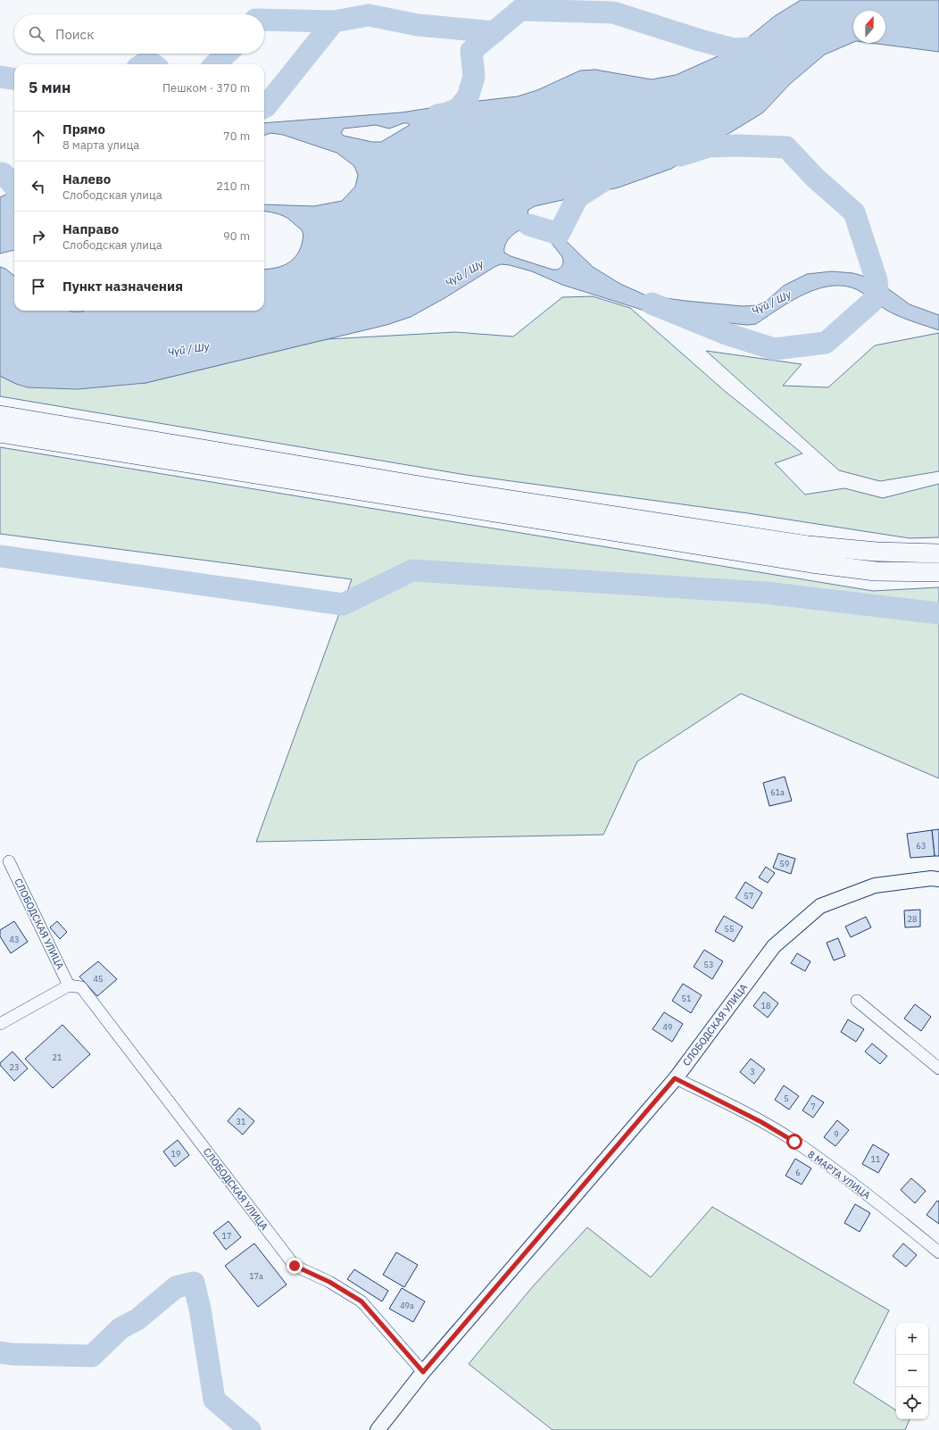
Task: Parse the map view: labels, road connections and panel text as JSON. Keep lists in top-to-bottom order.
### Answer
{
  "streets": {
    "street": ["СЛОБОДСКАЯ УЛИЦА", "8 МАРТА УЛИЦА"]
  },
  "crossings": [
    ["СЛОБОДСКАЯ УЛИЦА", "8 МАРТА УЛИЦА"]
  ],
  "water": ["Чүй / Шу"],
  "house_numbers": [
    "61a",
    "63",
    "59",
    "57",
    "28",
    "55",
    "43",
    "53",
    "45",
    "51",
    "18",
    "49",
    "21",
    "23",
    "3",
    "5",
    "7",
    "31",
    "9",
    "19",
    "11",
    "6",
    "17",
    "17а",
    "49a"
  ],
  "north": "top",
  "page": {
    "search": "Поиск",
    "heading": ["5 мин", "Пешком · 370 m"],
    "list": [
      ["Прямо", "8 марта улица", "70 m"],
      ["Налево", "Слободская улица", "210 m"],
      ["Направо", "Слободская улица", "90 m"],
      "Пункт назначения"
    ],
    "map_buttons": ["+", "−"]
  }
}
